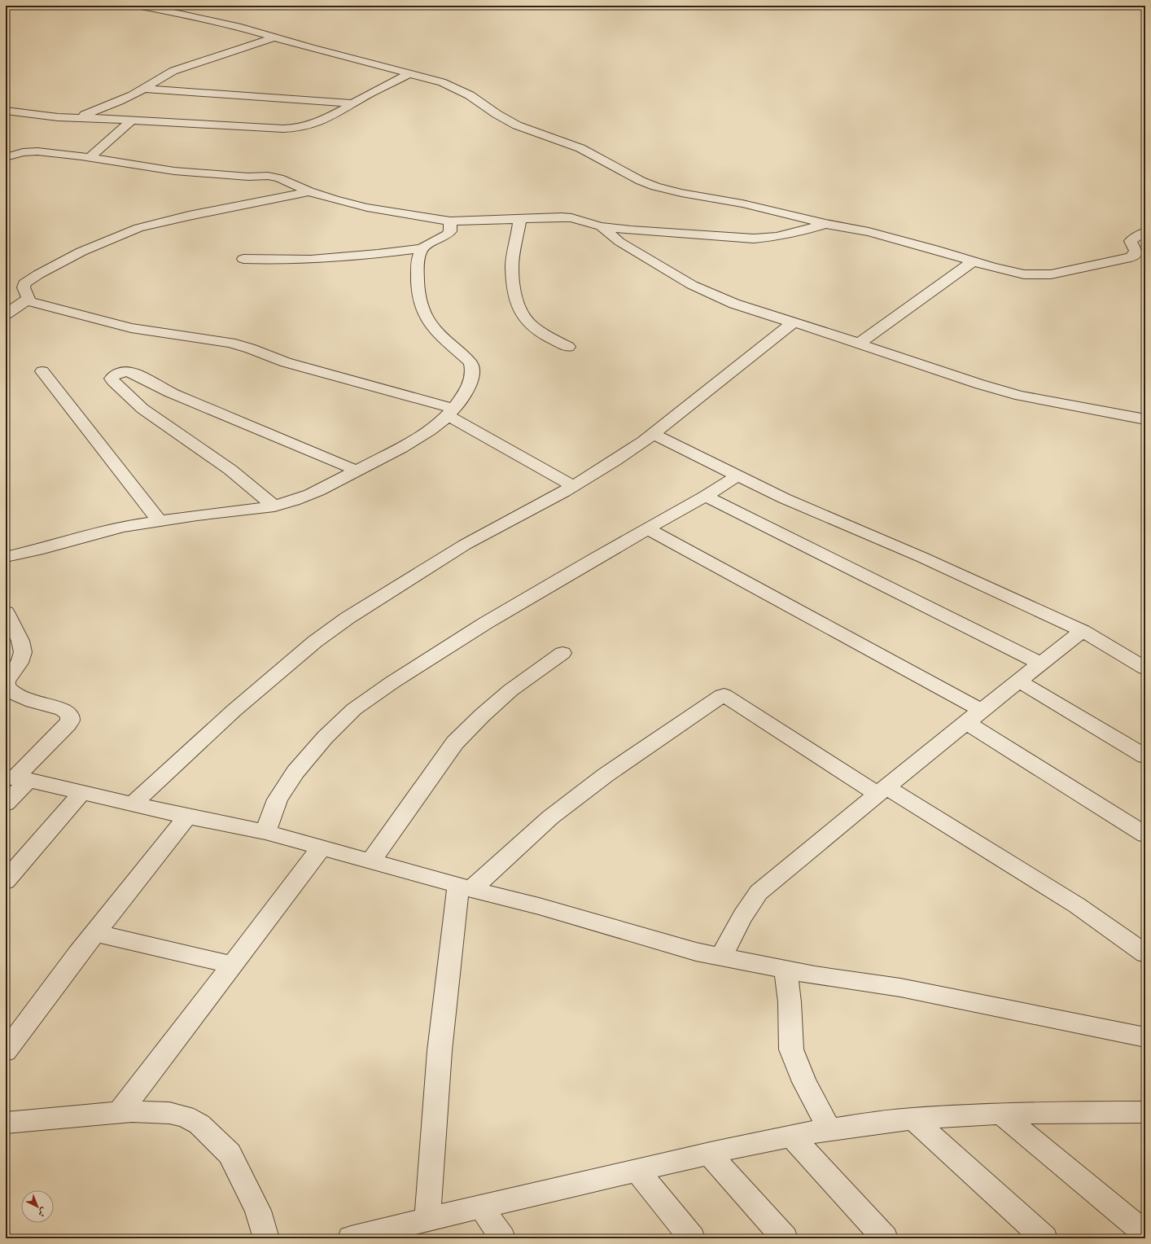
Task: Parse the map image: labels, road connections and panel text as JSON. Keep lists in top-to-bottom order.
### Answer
{
  "north": "bottom right"
}
